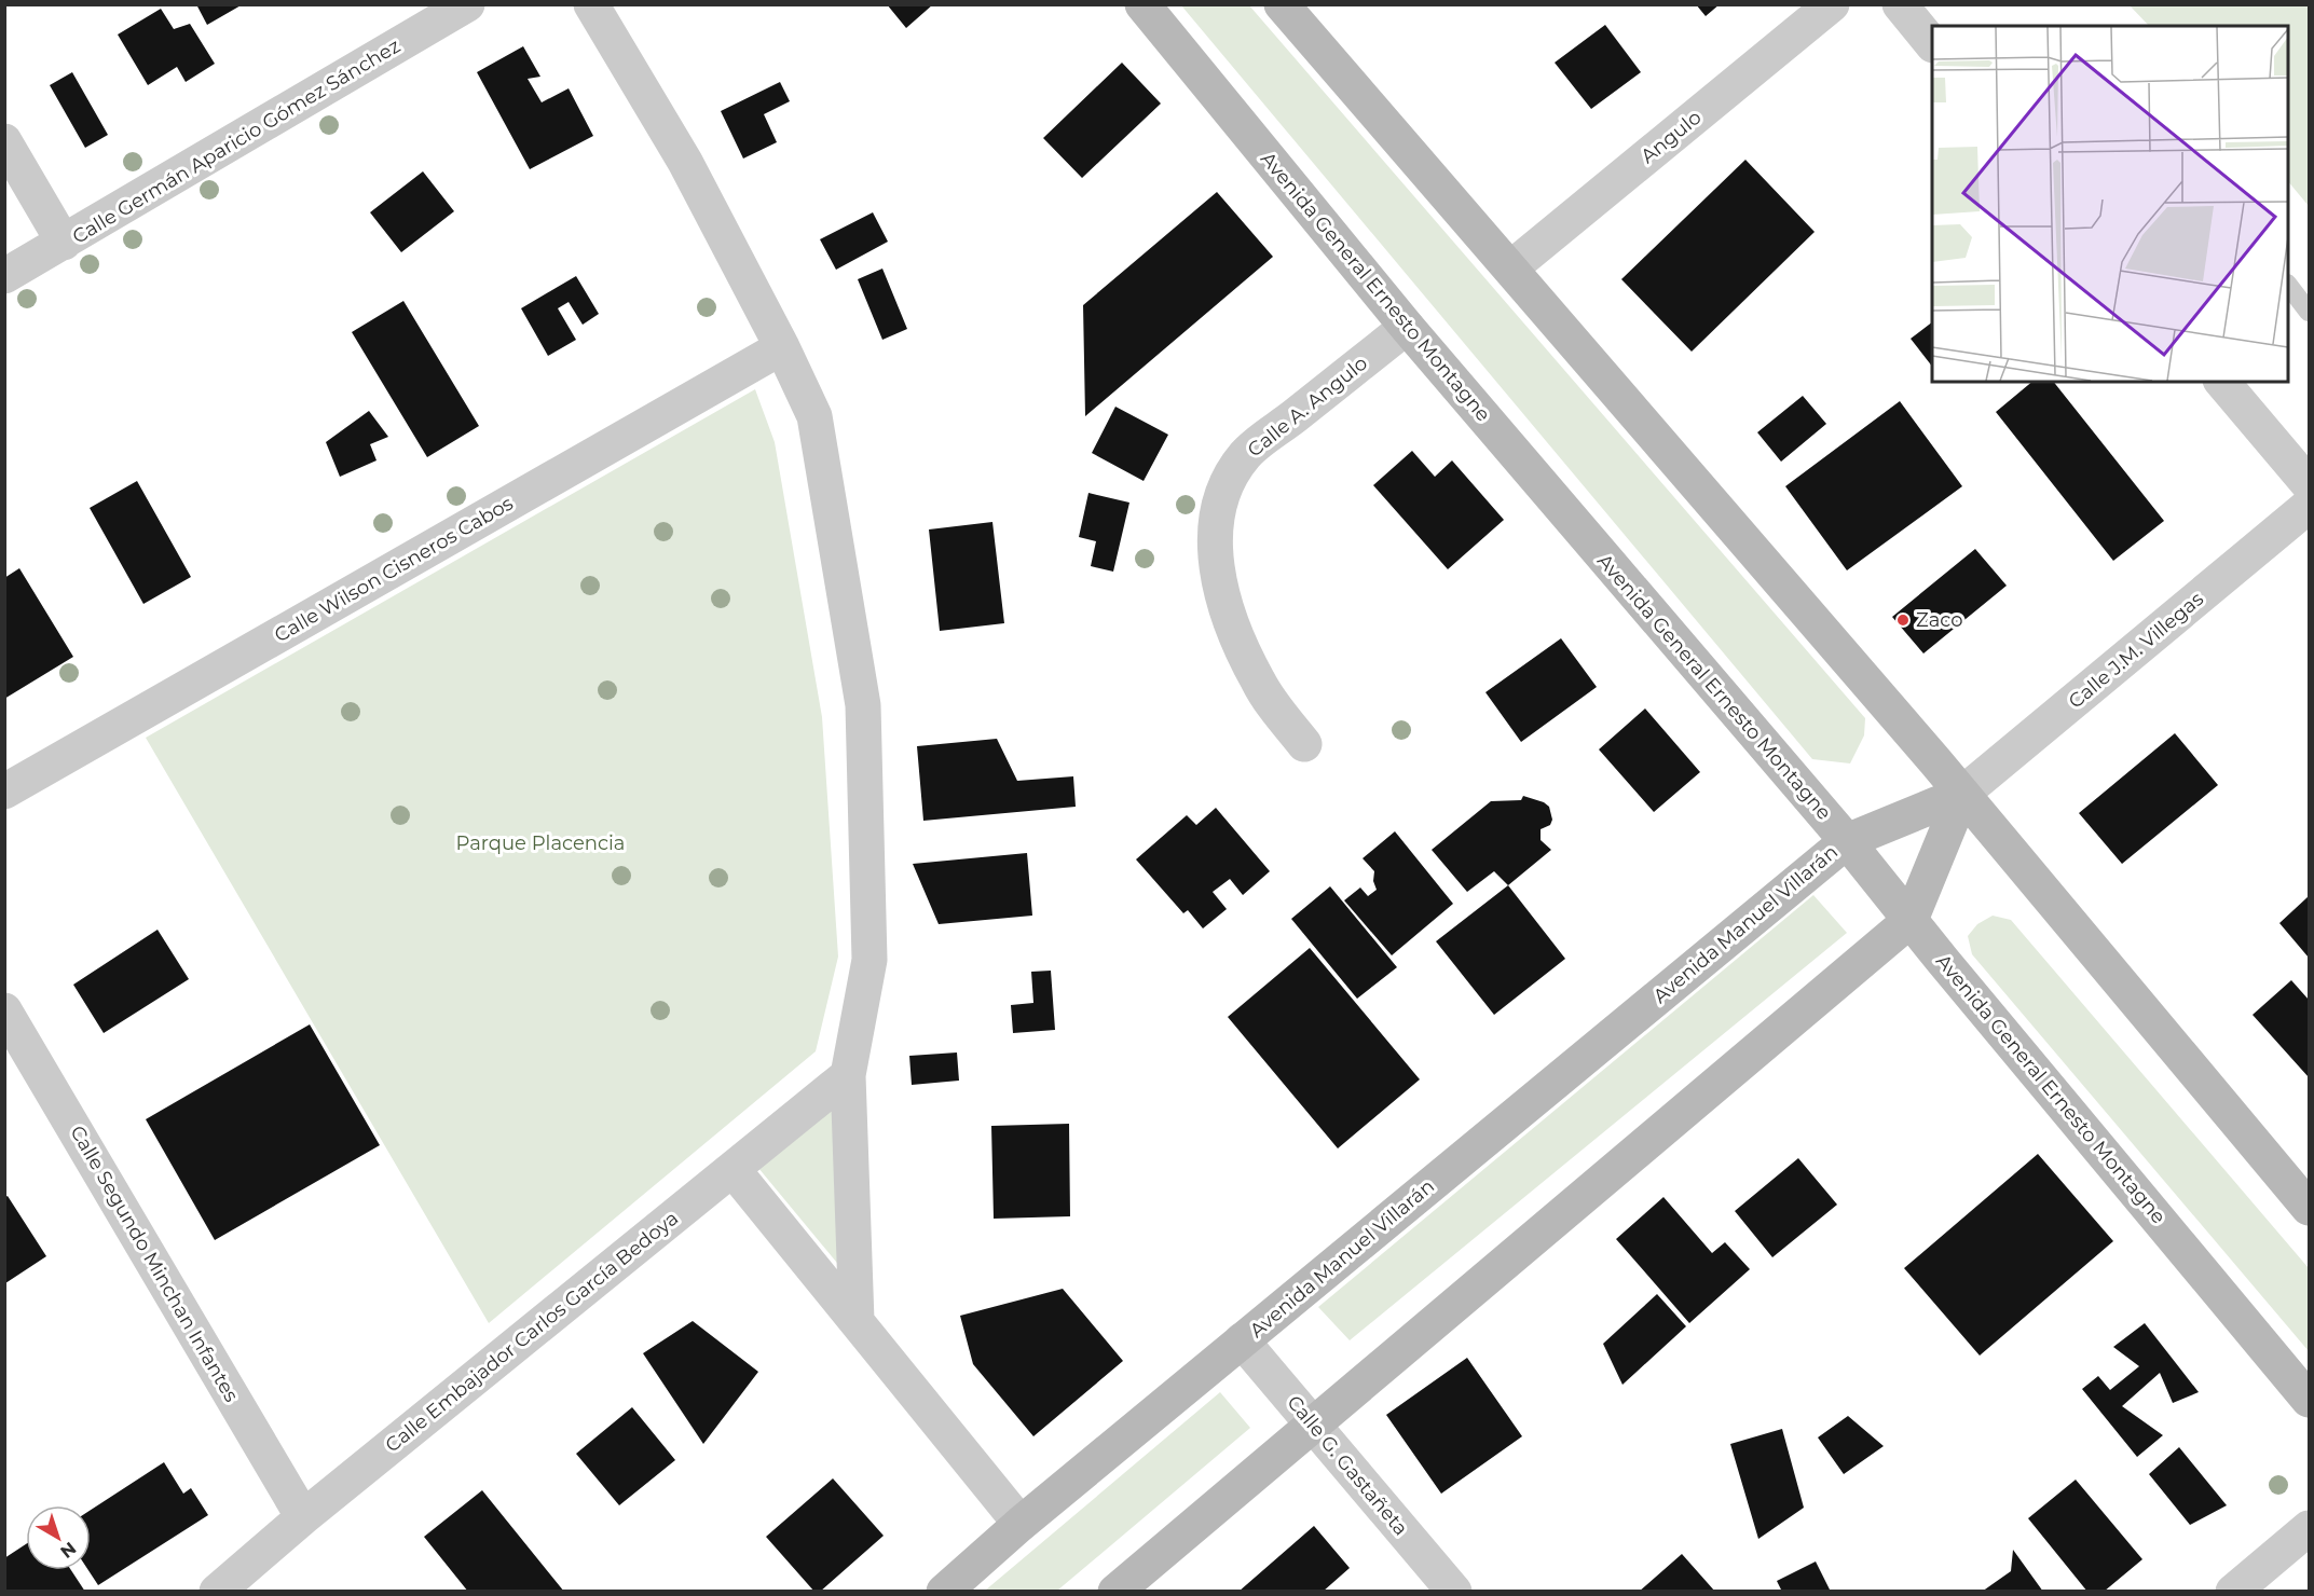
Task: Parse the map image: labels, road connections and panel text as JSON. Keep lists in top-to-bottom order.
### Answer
{
  "streets": {
    "main road": ["Avenida General Ernesto Montagne", "Avenida Manuel Villarán"],
    "street": [
      "Angulo",
      "Calle Germán Aparicio Gómez Sánchez",
      "Calle A. Angulo",
      "Calle Wilson Cisneros Cabos",
      "Calle J.M. Villegas",
      "Calle Segundo Minchan Infantes",
      "Calle Embajador Carlos García Bedoya",
      "Calle G. Gastañeta"
    ]
  },
  "crossings": [
    ["Avenida General Ernesto Montagne", "Calle A. Angulo"],
    ["Avenida General Ernesto Montagne", "Avenida Manuel Villarán"],
    ["Calle J.M. Villegas", "Avenida Manuel Villarán"],
    ["Avenida Manuel Villarán", "Calle G. Gastañeta"],
    ["Calle Segundo Minchan Infantes", "Calle Embajador Carlos García Bedoya"]
  ],
  "parks": ["Parque Placencia"],
  "places": ["Zaco"],
  "north": "bottom right"
}
